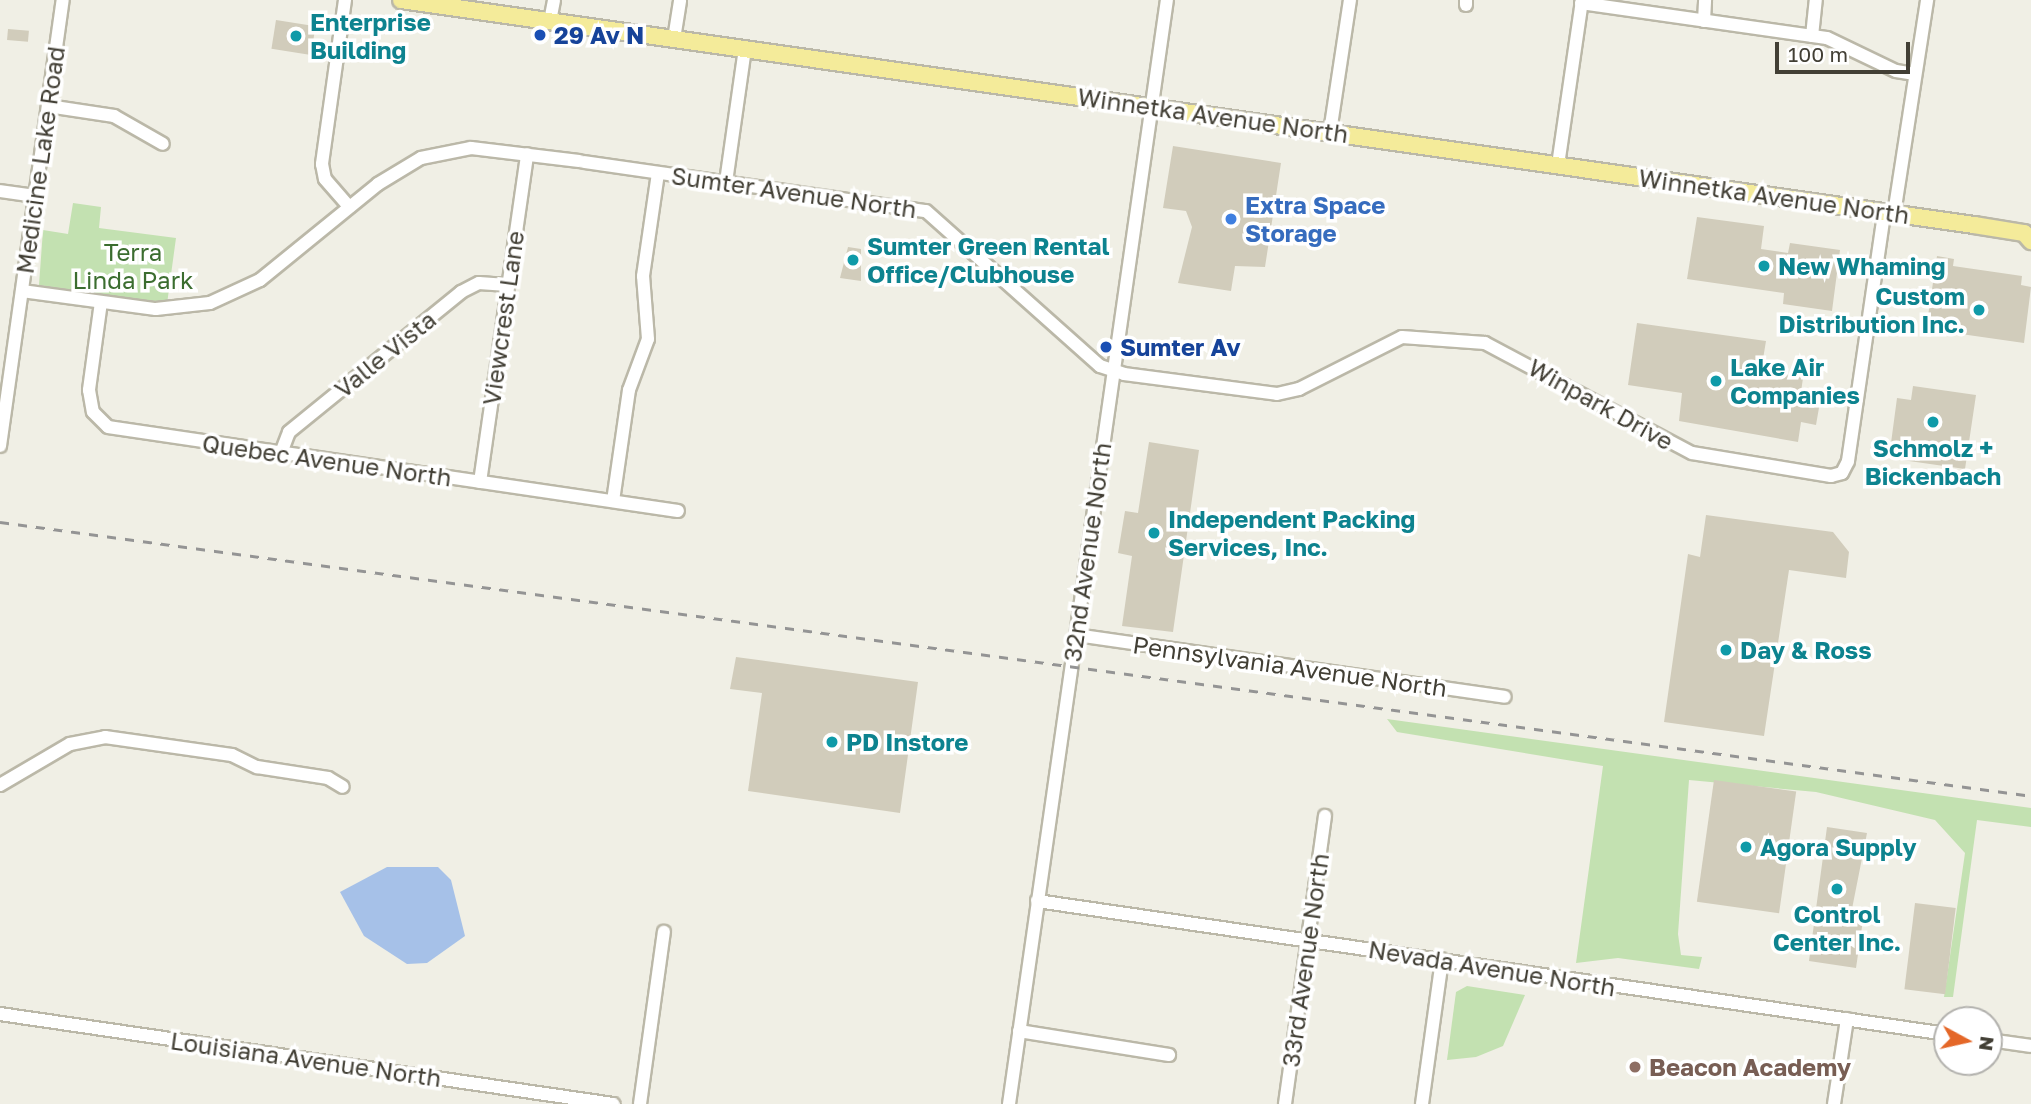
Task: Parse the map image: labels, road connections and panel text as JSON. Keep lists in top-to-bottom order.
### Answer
{
  "streets": {
    "main road": ["Winnetka Avenue North"],
    "street": [
      "Medicine Lake Road",
      "Sumter Avenue North",
      "Viewcrest Lane",
      "Valle Vista",
      "Winpark Drive",
      "Quebec Avenue North",
      "32nd Avenue North",
      "Pennsylvania Avenue North",
      "33rd Avenue North",
      "Nevada Avenue North",
      "Louisiana Avenue North"
    ]
  },
  "crossings": [
    ["Winnetka Avenue North", "Winpark Drive"],
    ["Winnetka Avenue North", "32nd Avenue North"],
    ["Medicine Lake Road", "Sumter Avenue North"],
    ["Sumter Avenue North", "Viewcrest Lane"],
    ["Sumter Avenue North", "Winpark Drive"],
    ["Sumter Avenue North", "Quebec Avenue North"],
    ["Sumter Avenue North", "32nd Avenue North"],
    ["Viewcrest Lane", "Valle Vista"],
    ["Viewcrest Lane", "Quebec Avenue North"],
    ["Valle Vista", "Quebec Avenue North"],
    ["Winpark Drive", "32nd Avenue North"],
    ["32nd Avenue North", "Pennsylvania Avenue North"],
    ["32nd Avenue North", "Nevada Avenue North"],
    ["33rd Avenue North", "Nevada Avenue North"]
  ],
  "parks": ["Terra Linda Park"],
  "places": [
    "29 Av N",
    "Enterprise Building",
    "Extra Space Storage",
    "Sumter Green Rental Office/Clubhouse",
    "New Whaming",
    "Custom Distribution Inc.",
    "Sumter Av",
    "Lake Air Companies",
    "Schmolz + Bickenbach",
    "Independent Packing Services, Inc.",
    "Day & Ross",
    "PD Instore",
    "Agora Supply",
    "Control Center Inc.",
    "Beacon Academy"
  ],
  "scale_bar": "100 m",
  "north": "right"
}
